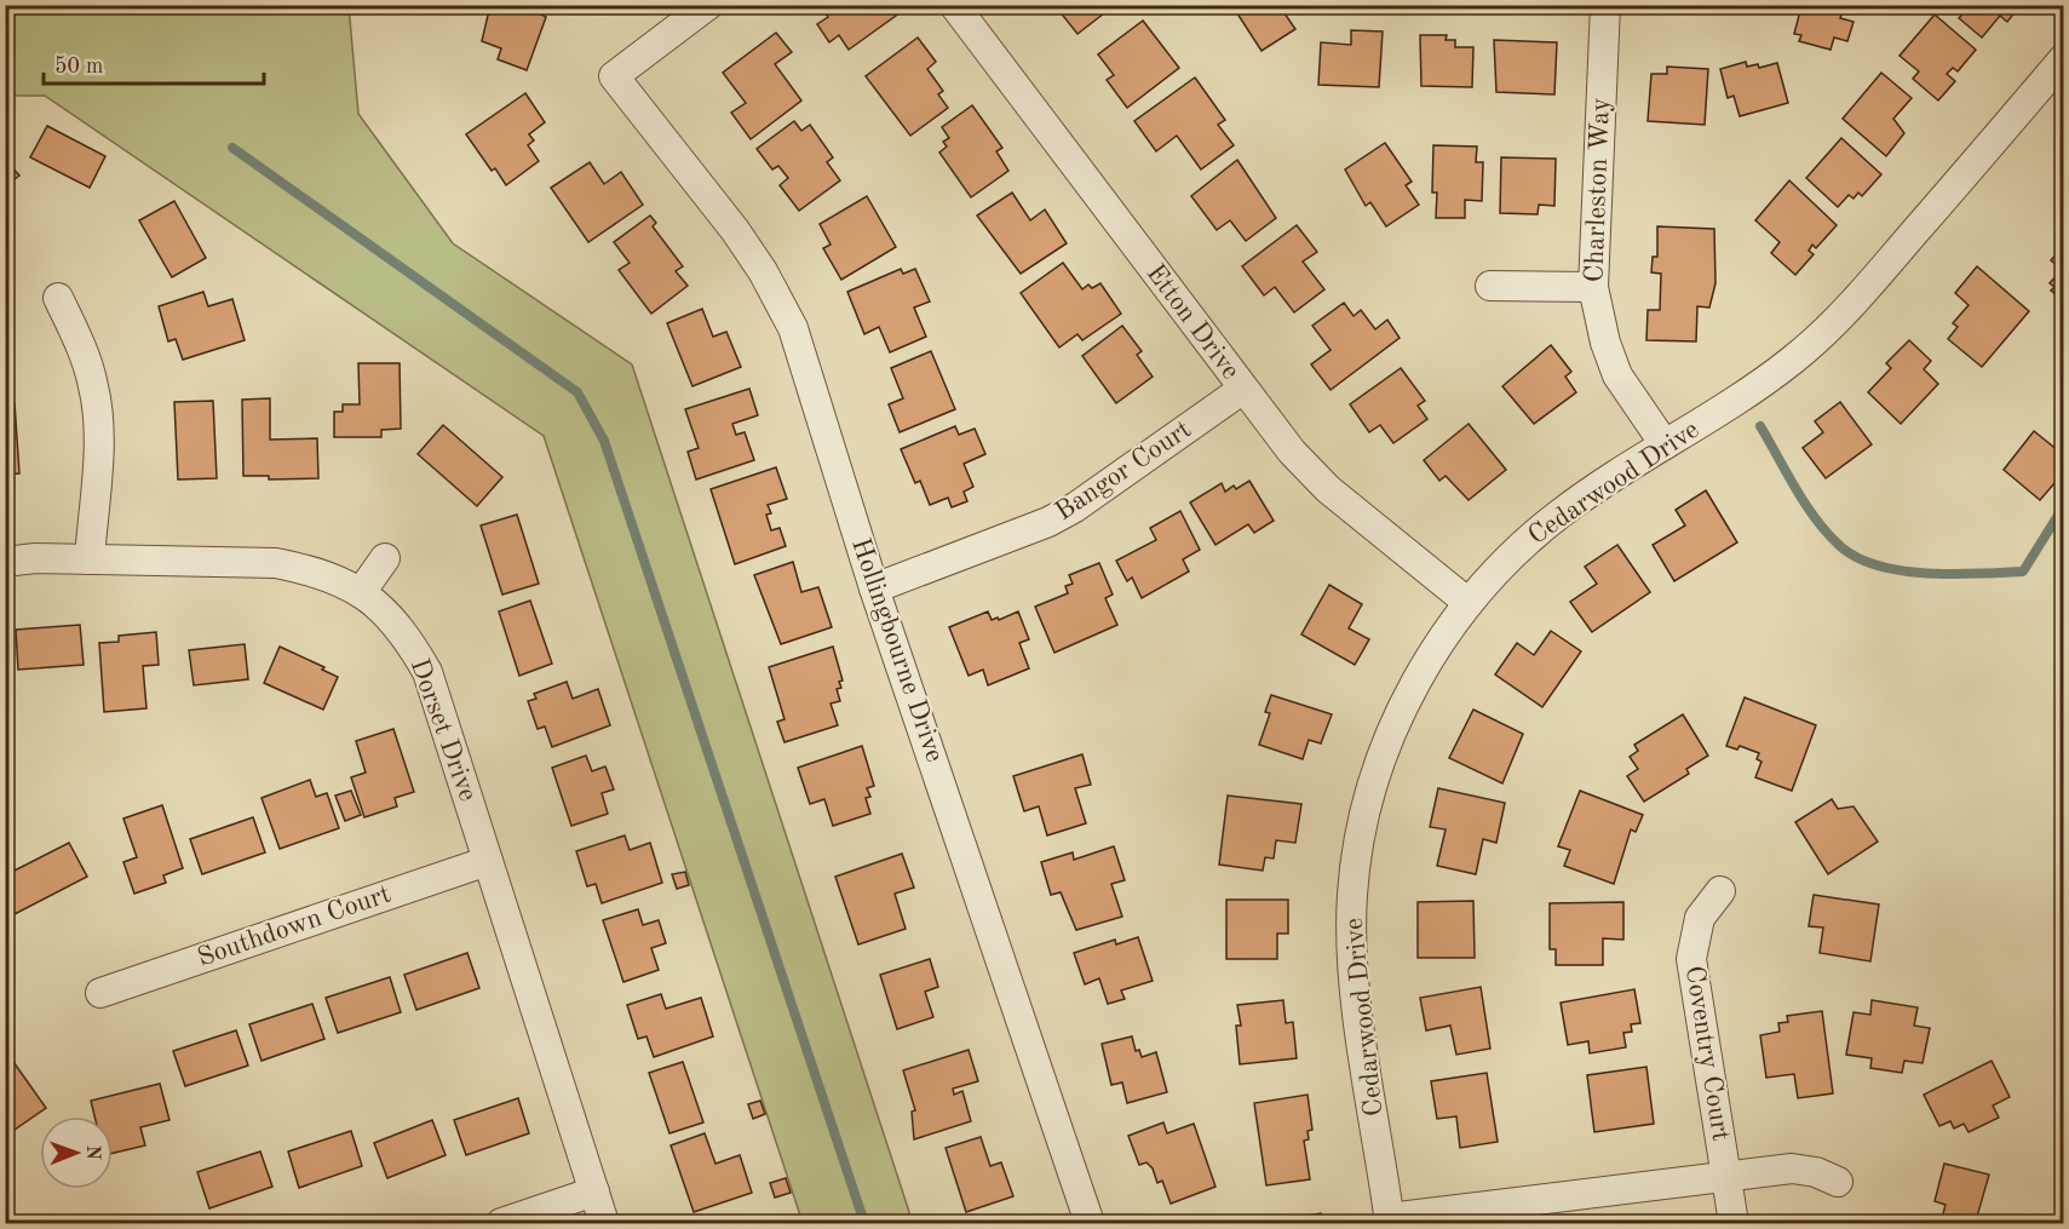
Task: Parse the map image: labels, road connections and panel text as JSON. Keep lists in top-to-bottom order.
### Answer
{
  "streets": {
    "street": [
      "Charleston Way",
      "Etton Drive",
      "Bangor Court",
      "Cedarwood Drive",
      "Hollingbourne Drive",
      "Dorset Drive",
      "Southdown Court",
      "Coventry Court"
    ]
  },
  "crossings": [
    ["Charleston Way", "Cedarwood Drive"],
    ["Etton Drive", "Bangor Court"],
    ["Etton Drive", "Cedarwood Drive"],
    ["Bangor Court", "Hollingbourne Drive"],
    ["Dorset Drive", "Southdown Court"]
  ],
  "scale_bar": "50 m",
  "north": "right"
}
